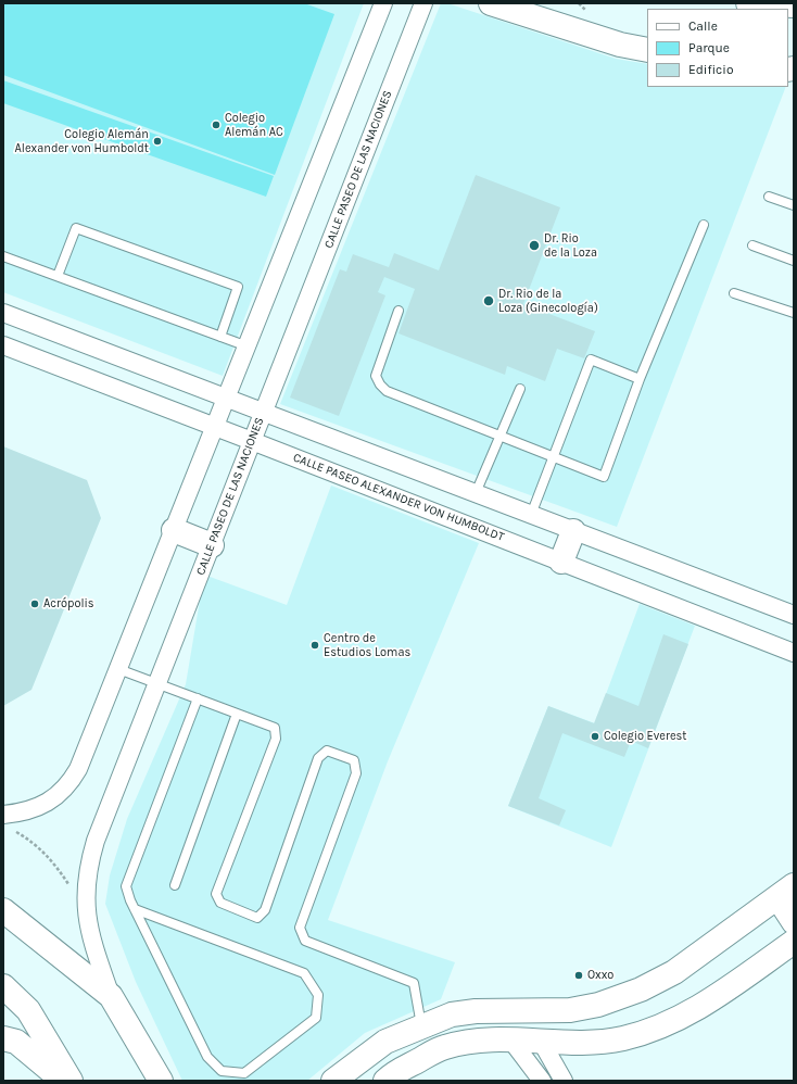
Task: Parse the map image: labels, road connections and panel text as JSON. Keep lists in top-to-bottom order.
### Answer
{
  "streets": {
    "street": ["CALLE PASEO DE LAS NACIONES", "CALLE PASEO ALEXANDER VON HUMBOLDT"]
  },
  "crossings": [
    ["CALLE PASEO DE LAS NACIONES", "CALLE PASEO ALEXANDER VON HUMBOLDT"]
  ],
  "places": [
    "Colegio Alemán AC",
    "Colegio Alemán Alexander von Humboldt",
    "Dr. Rio de la Loza",
    "Dr. Rio de la Loza (Ginecología)",
    "Acrópolis",
    "Centro de Estudios Lomas",
    "Colegio Everest",
    "Oxxo"
  ],
  "legend": ["Calle", "Parque", "Edificio"]
}
